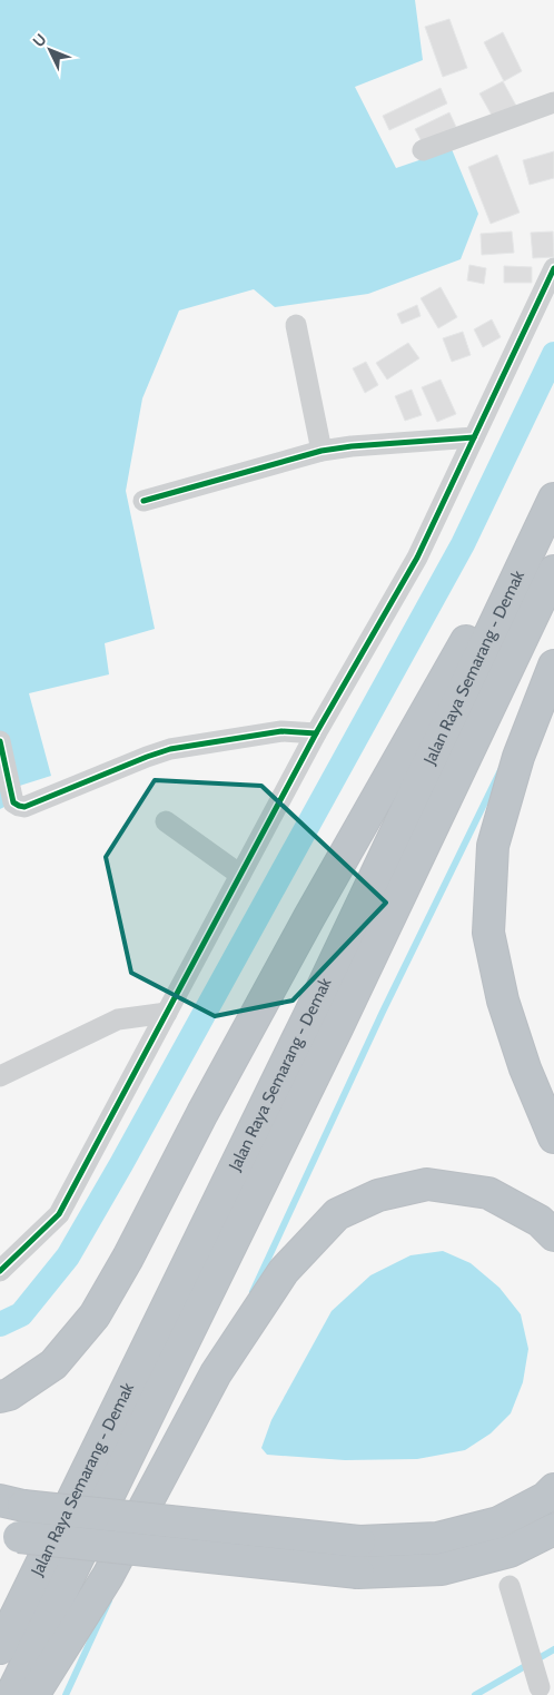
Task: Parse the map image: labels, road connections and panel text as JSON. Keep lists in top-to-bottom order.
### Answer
{
  "streets": {
    "highway": ["Jalan Raya Semarang - Demak"]
  },
  "north": "top left"
}
